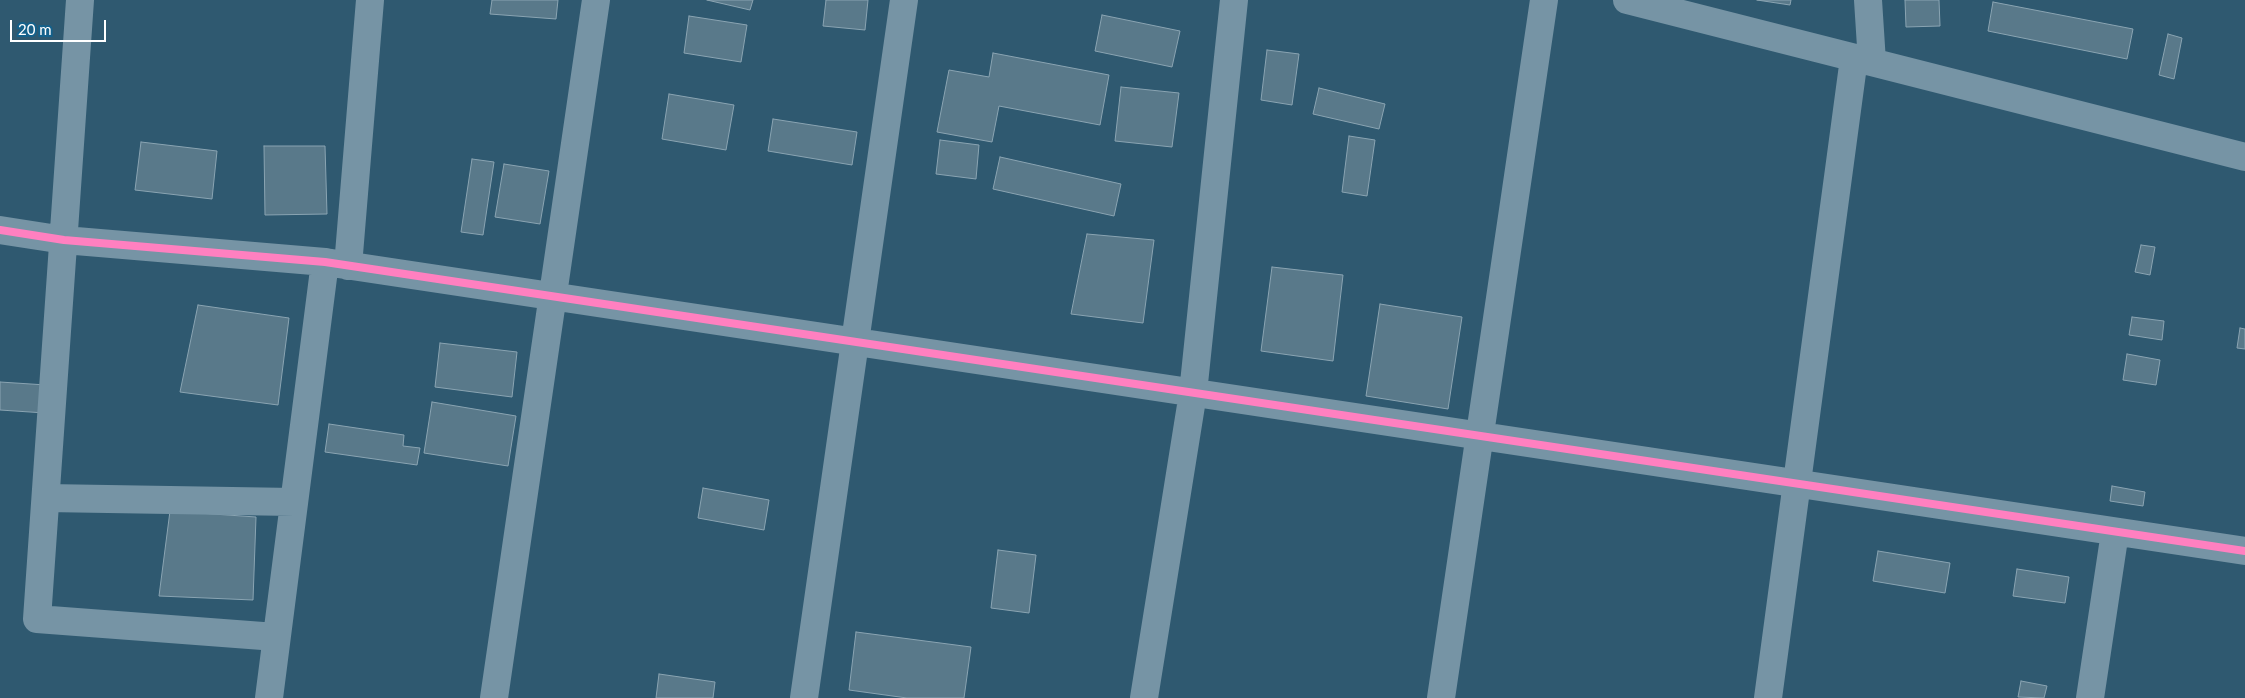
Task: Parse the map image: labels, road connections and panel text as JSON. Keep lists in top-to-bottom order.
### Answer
{
  "scale_bar": "20 m"
}
